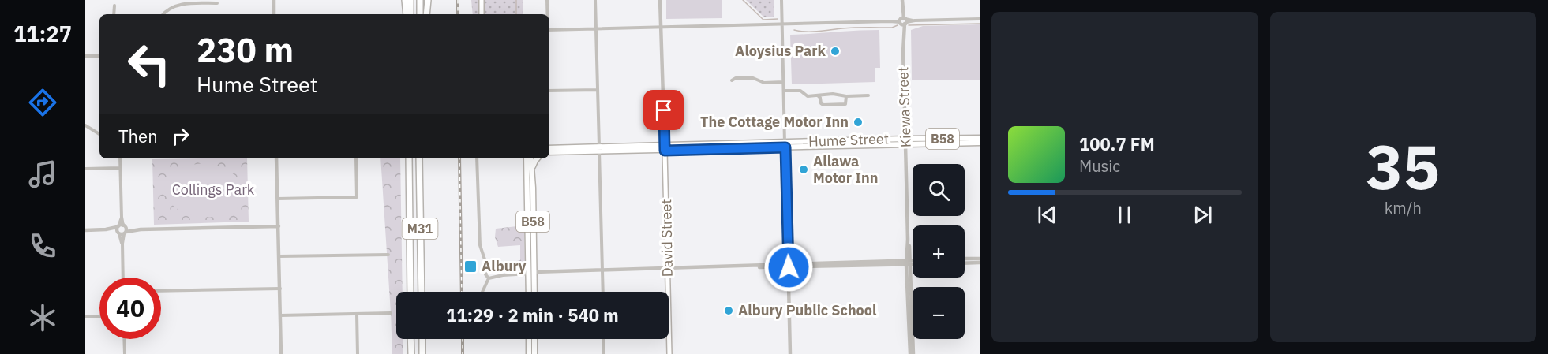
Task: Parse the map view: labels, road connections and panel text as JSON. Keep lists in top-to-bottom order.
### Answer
{
  "streets": {
    "highway": ["M31"],
    "main road": [
      "Kiewa Street",
      "B58",
      "Hume Street",
      "David Street"
    ]
  },
  "crossings": [
    ["Kiewa Street", "Hume Street"],
    ["Hume Street", "David Street"]
  ],
  "parks": ["Collings Park"],
  "places": {
    "other": [
      "Aloysius Park",
      "The Cottage Motor Inn",
      "Allawa Motor Inn",
      "Albury Public School"
    ],
    "transit": ["Albury"]
  },
  "page": {
    "tabs": "11:27",
    "tile": ["35", "km/h"],
    "turn": ["230 m", "Hume Street"],
    "then": "Then",
    "song": ["100.7 FM", "Music"],
    "map_buttons": ["+", "−"],
    "limit": "40",
    "trip": "11:29 · 2 min · 540 m"
  }
}
